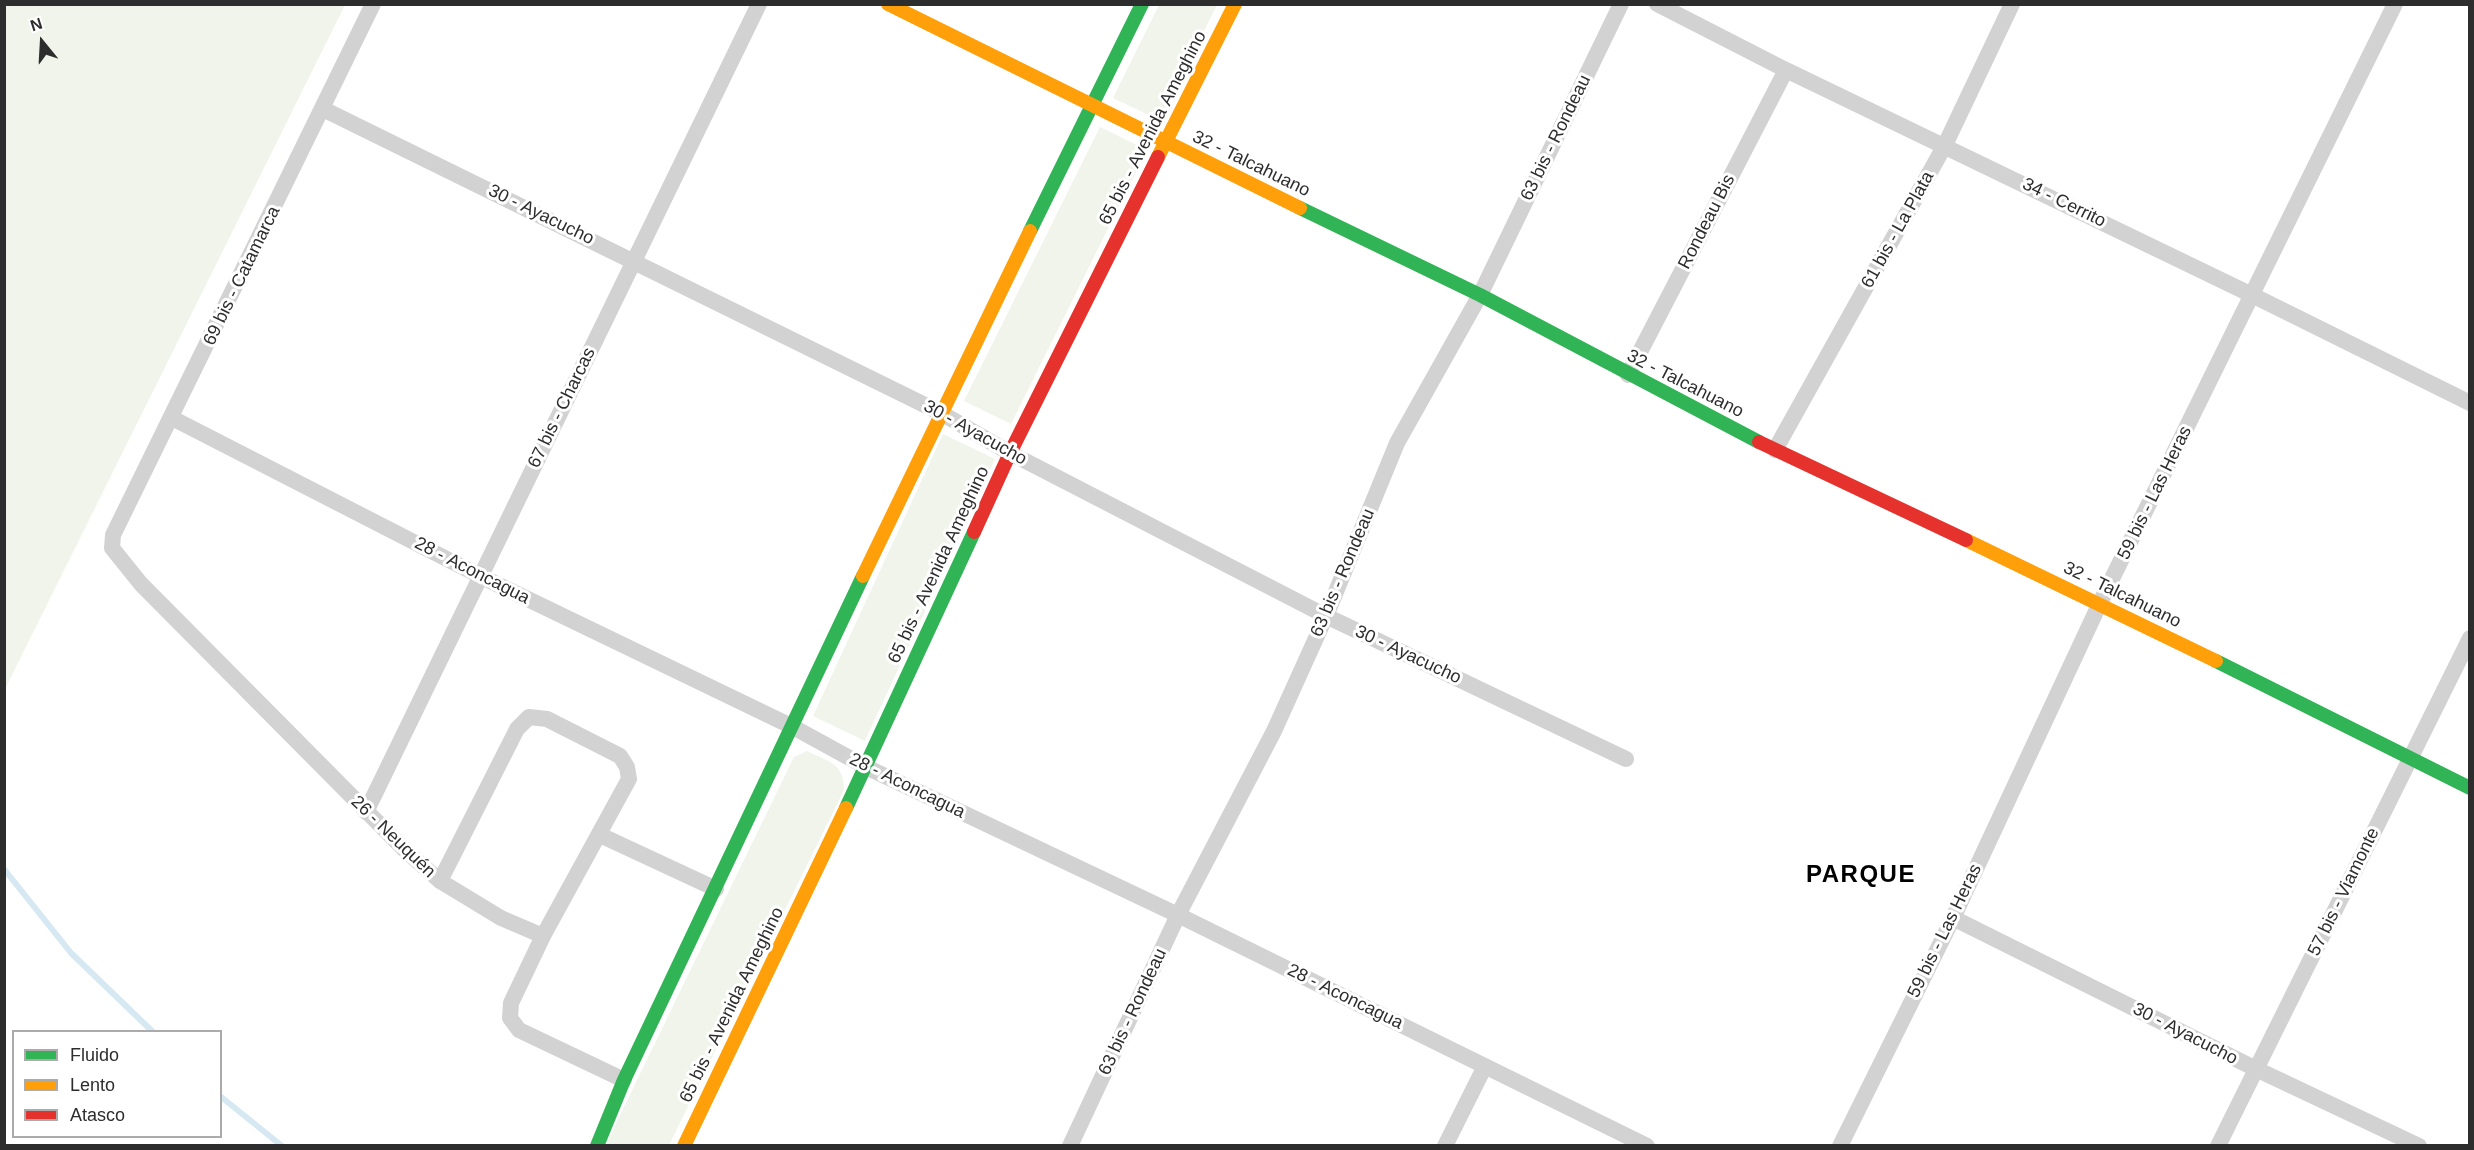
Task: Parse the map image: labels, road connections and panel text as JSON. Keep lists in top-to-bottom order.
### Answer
{
  "streets": {
    "main road": ["65 bis - Avenida Ameghino", "32 - Talcahuano"],
    "street": [
      "63 bis - Rondeau",
      "34 - Cerrito",
      "30 - Ayacucho",
      "Rondeau Bis",
      "61 bis - La Plata",
      "69 bis - Catamarca",
      "67 bis - Charcas",
      "59 bis - Las Heras",
      "28 - Aconcagua",
      "26 - Neuquén",
      "57 bis - Viamonte"
    ]
  },
  "crossings": [
    ["65 bis - Avenida Ameghino", "32 - Talcahuano"],
    ["65 bis - Avenida Ameghino", "30 - Ayacucho"],
    ["65 bis - Avenida Ameghino", "28 - Aconcagua"],
    ["63 bis - Rondeau", "32 - Talcahuano"],
    ["63 bis - Rondeau", "30 - Ayacucho"],
    ["63 bis - Rondeau", "28 - Aconcagua"],
    ["32 - Talcahuano", "Rondeau Bis"],
    ["32 - Talcahuano", "61 bis - La Plata"],
    ["32 - Talcahuano", "59 bis - Las Heras"],
    ["32 - Talcahuano", "57 bis - Viamonte"],
    ["34 - Cerrito", "Rondeau Bis"],
    ["34 - Cerrito", "61 bis - La Plata"],
    ["34 - Cerrito", "59 bis - Las Heras"],
    ["30 - Ayacucho", "69 bis - Catamarca"],
    ["30 - Ayacucho", "67 bis - Charcas"],
    ["30 - Ayacucho", "59 bis - Las Heras"],
    ["30 - Ayacucho", "57 bis - Viamonte"],
    ["69 bis - Catamarca", "28 - Aconcagua"],
    ["69 bis - Catamarca", "26 - Neuquén"],
    ["67 bis - Charcas", "28 - Aconcagua"],
    ["67 bis - Charcas", "26 - Neuquén"]
  ],
  "districts": ["PARQUE"],
  "legend": ["Fluido", "Lento", "Atasco"],
  "north": "top"
}
